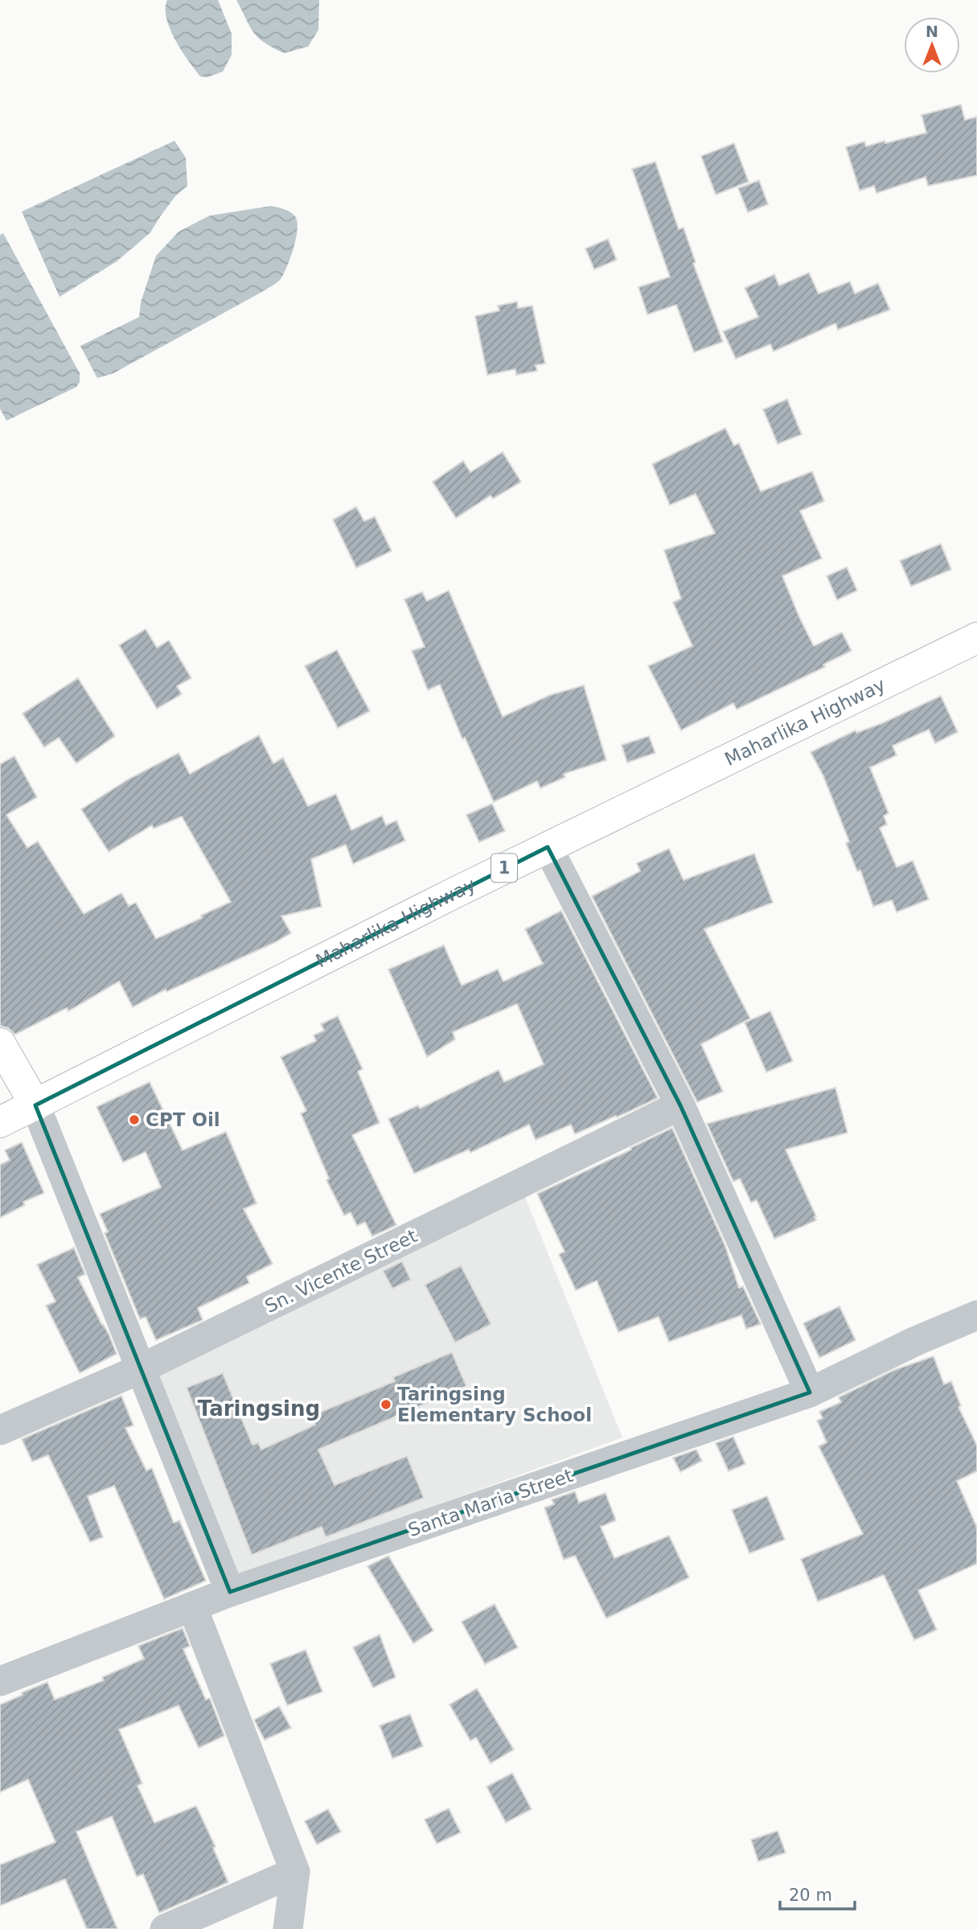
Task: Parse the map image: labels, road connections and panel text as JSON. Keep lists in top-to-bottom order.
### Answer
{
  "streets": {
    "main road": ["Maharlika Highway", "1"],
    "street": ["Sn. Vicente Street", "Santa Maria Street"]
  },
  "districts": ["Taringsing"],
  "places": ["CPT Oil", "Taringsing Elementary School"],
  "scale_bar": "20 m",
  "north": "top"
}
